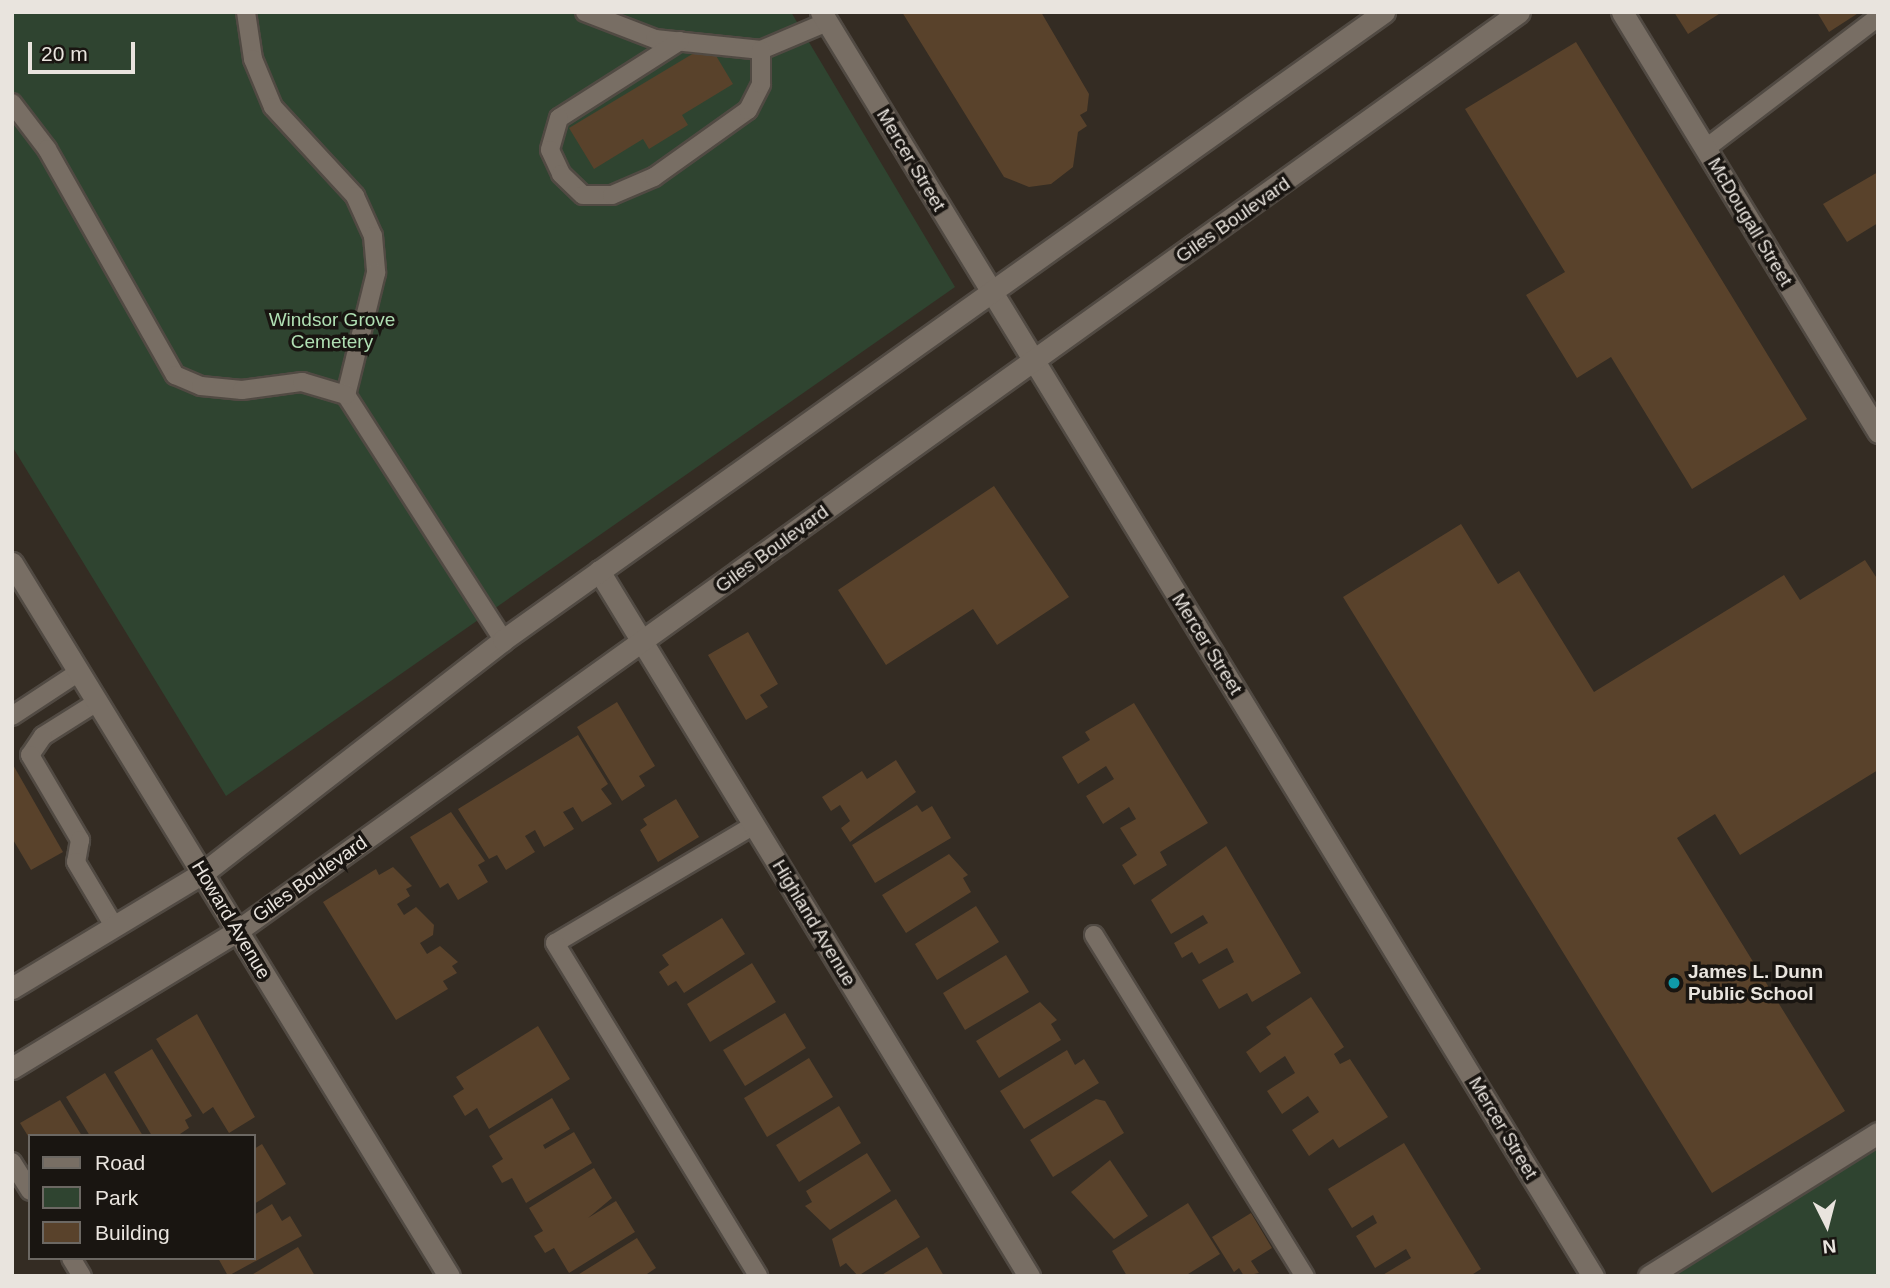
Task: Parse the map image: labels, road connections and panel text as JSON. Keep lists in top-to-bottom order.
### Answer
{
  "streets": {
    "street": [
      "Mercer Street",
      "Giles Boulevard",
      "McDougall Street",
      "Howard Avenue",
      "Highland Avenue"
    ]
  },
  "crossings": [
    ["Mercer Street", "Giles Boulevard"],
    ["Giles Boulevard", "Howard Avenue"],
    ["Giles Boulevard", "Highland Avenue"]
  ],
  "parks": ["Windsor Grove Cemetery"],
  "places": ["James L. Dunn Public School"],
  "legend": ["Road", "Park", "Building"],
  "scale_bar": "20 m",
  "north": "bottom"
}
